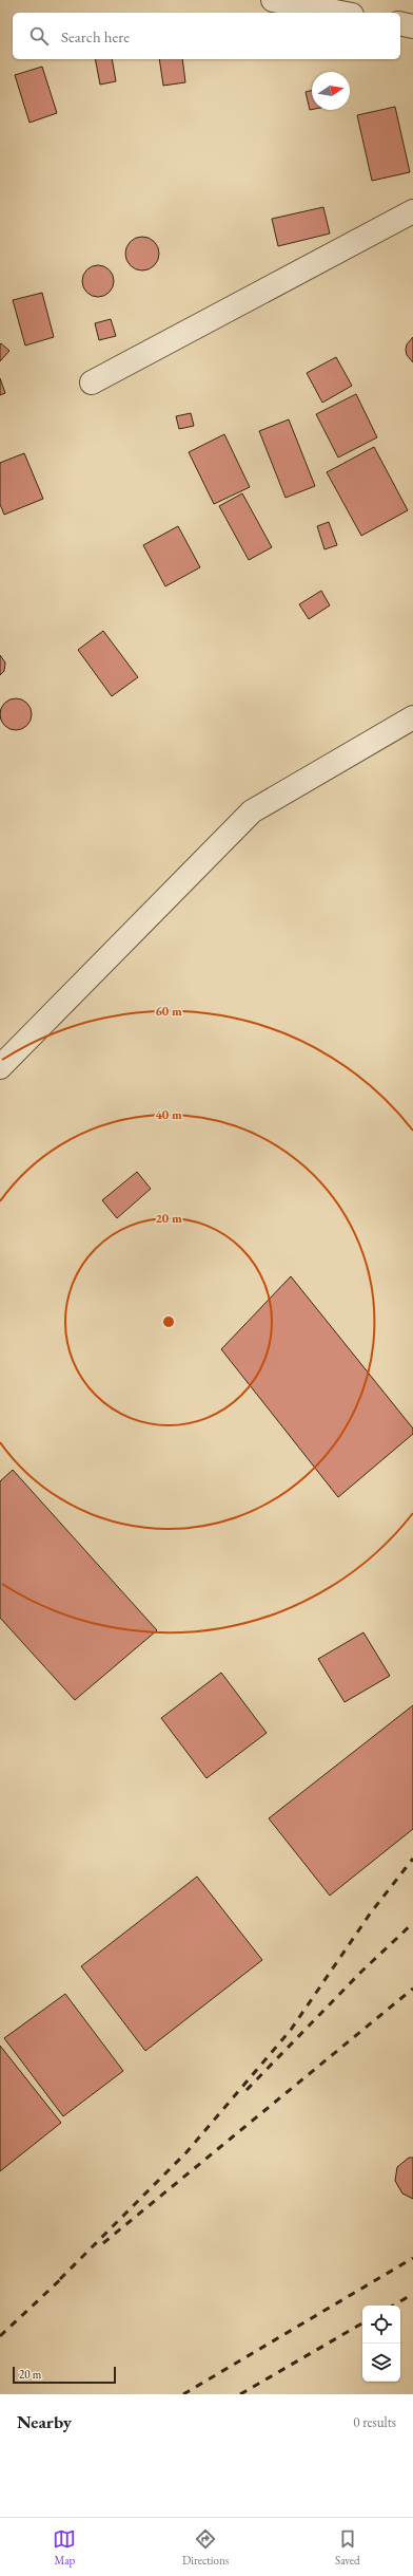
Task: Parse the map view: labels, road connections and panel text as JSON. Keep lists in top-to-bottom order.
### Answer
{
  "scale_bar": "20 m",
  "north": "right",
  "page": {
    "search": "Search here",
    "scale": "20 m",
    "heading": ["Nearby", "0 results"],
    "nav": ["Map", "Directions", "Saved"]
  },
  "rings": ["60 m", "40 m", "20 m"]
}
